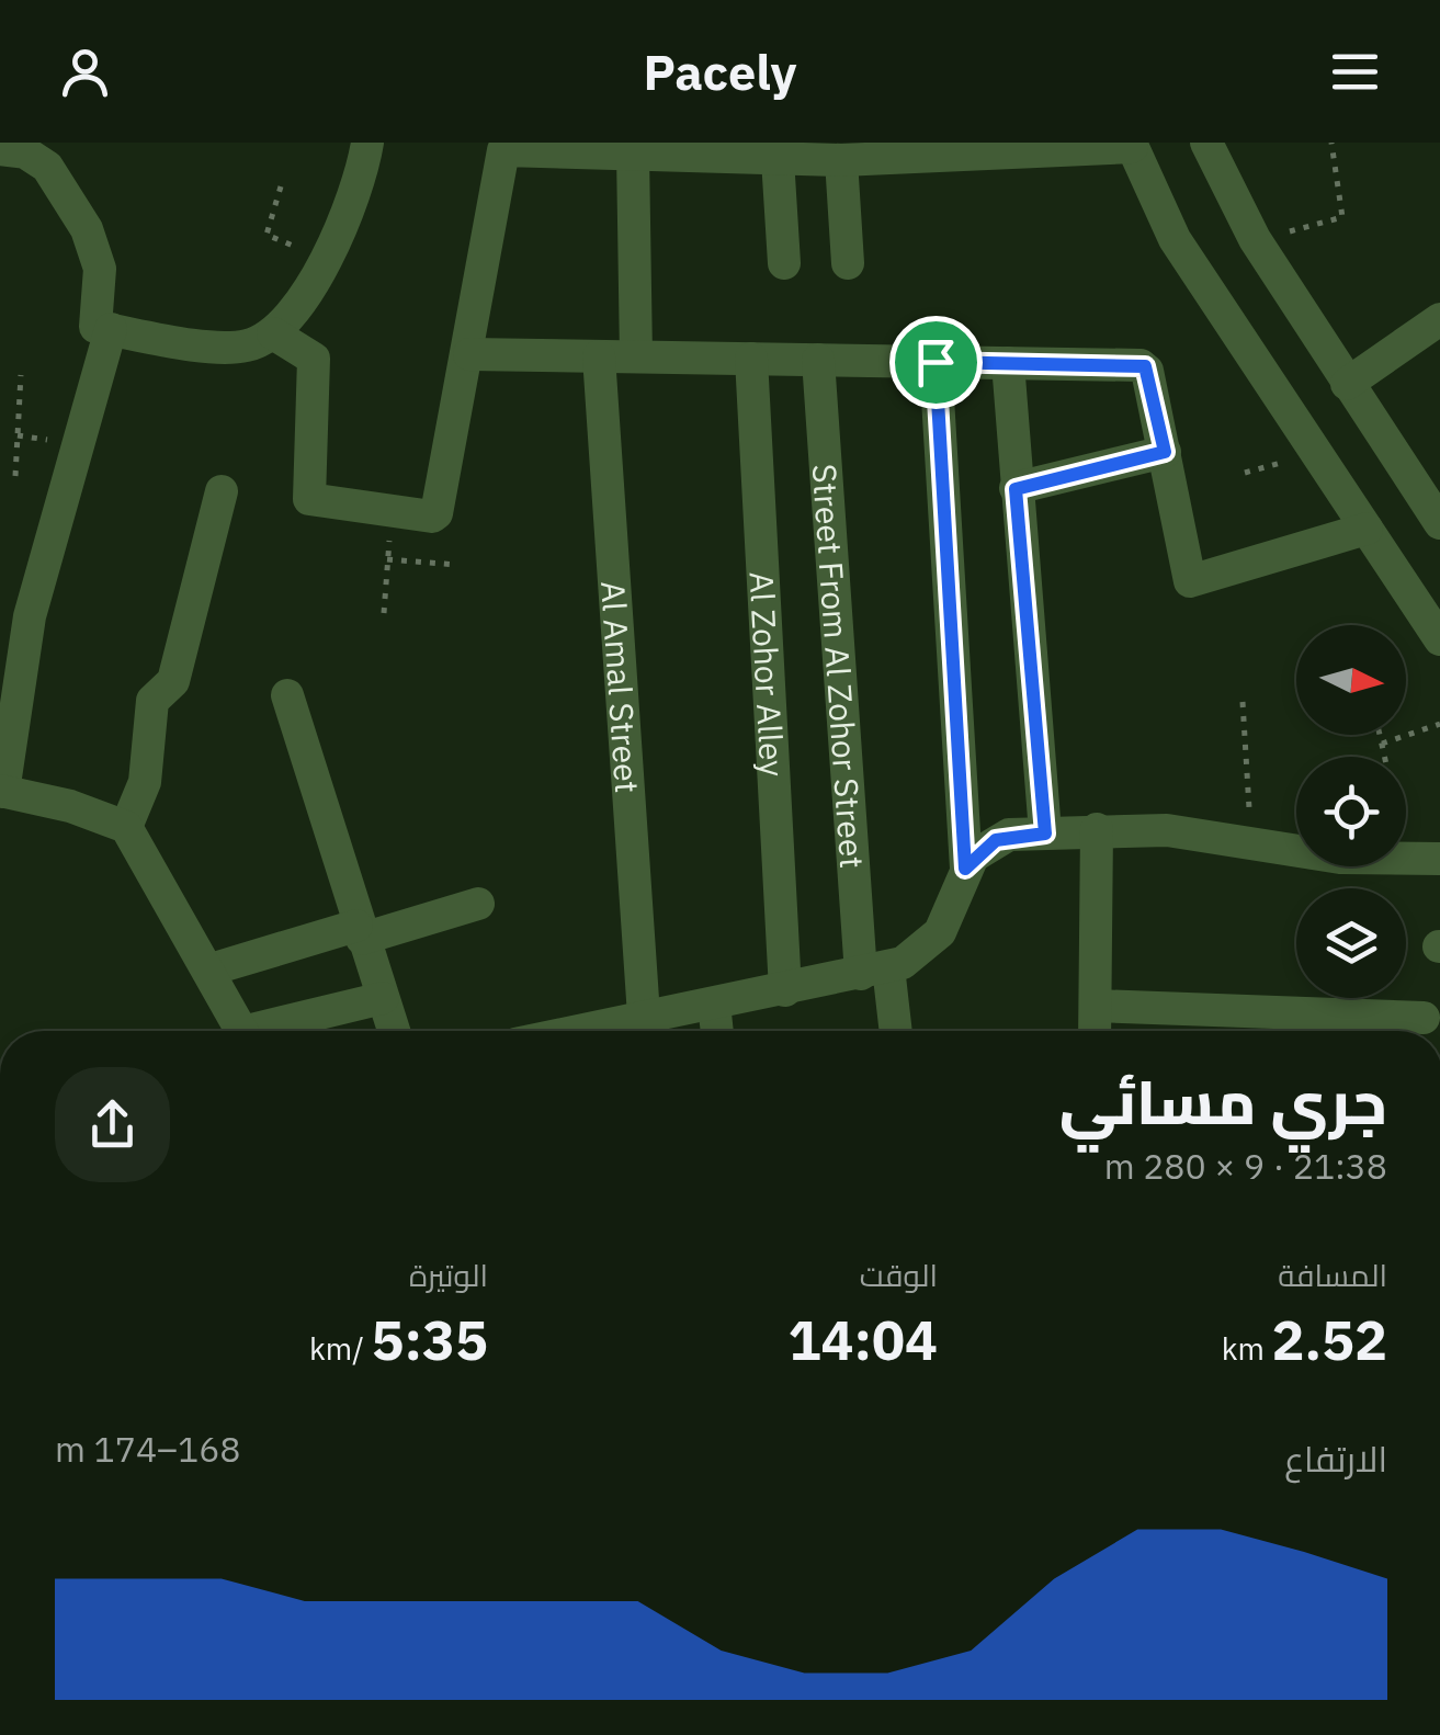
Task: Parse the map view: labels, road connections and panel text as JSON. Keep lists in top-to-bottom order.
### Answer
{
  "streets": {
    "street": ["Street From Al Zohor Street", "Al Zohor Alley", "Al Amal Street"]
  },
  "north": "right",
  "page": {
    "header": "Pacely",
    "heading": ["جري مسائي", "21:38 · 9 × 280 m"],
    "stats": [
      ["المسافة", "2.52 km"],
      ["الوقت", "14:04"],
      ["الوتيرة", "5:35 /km"]
    ],
    "chart": ["الارتفاع", "168–174 m"]
  }
}
